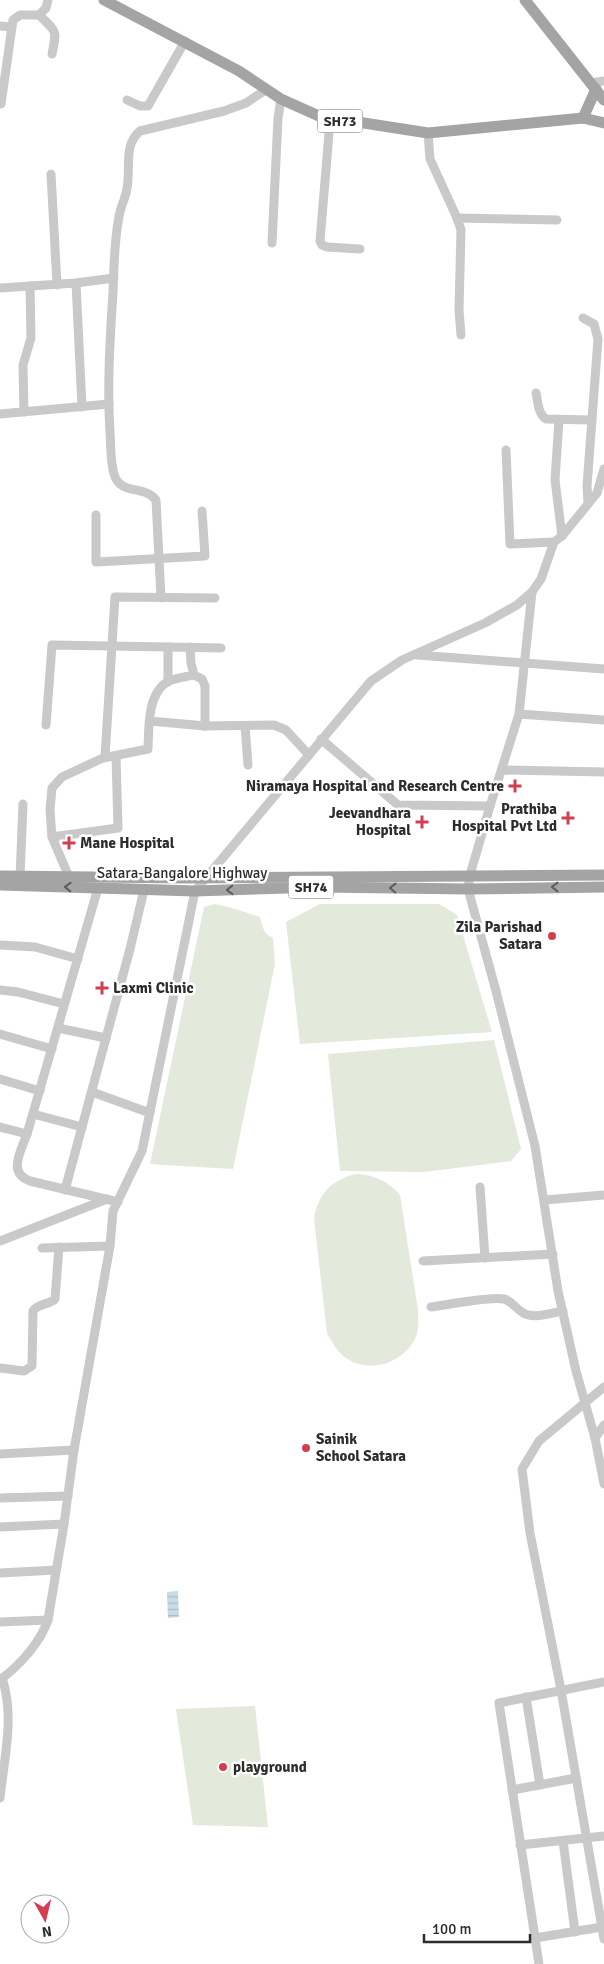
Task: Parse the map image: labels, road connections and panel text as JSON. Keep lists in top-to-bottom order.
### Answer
{
  "streets": {
    "main road": ["SH73", "Satara-Bangalore Highway", "SH74"]
  },
  "places": {
    "health": [
      "Niramaya Hospital and Research Centre",
      "Prathiba Hospital Pvt Ltd",
      "Jeevandhara Hospital",
      "Mane Hospital",
      "Laxmi Clinic"
    ],
    "other": ["Zila Parishad Satara", "Sainik School Satara", "playground"]
  },
  "scale_bar": "100 m",
  "north": "bottom"
}
